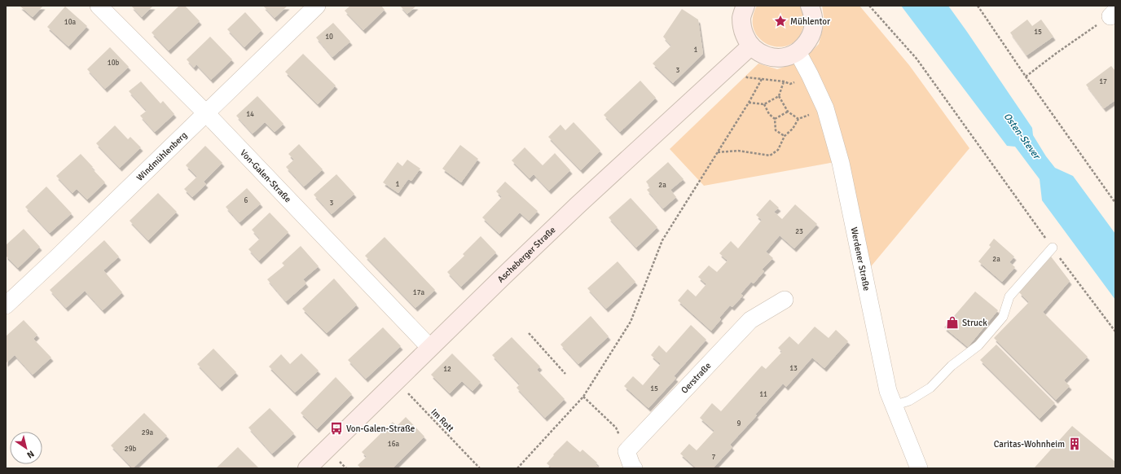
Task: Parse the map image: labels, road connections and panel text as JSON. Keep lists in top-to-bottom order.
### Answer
{
  "streets": {
    "street": [
      "Windmühlenberg",
      "Von-Galen-Straße",
      "Ascheberger Straße",
      "Werdener Straße",
      "Oerstraße"
    ],
    "path": ["Im Rott"]
  },
  "crossings": [
    ["Windmühlenberg", "Von-Galen-Straße"],
    ["Von-Galen-Straße", "Ascheberger Straße"],
    ["Ascheberger Straße", "Im Rott"]
  ],
  "water": ["Osten-Stever"],
  "places": {
    "place": ["Mühlentor"],
    "shop": ["Struck"],
    "bus stop": ["Von-Galen-Straße"],
    "building": ["Caritas-Wohnheim"]
  },
  "house_numbers": [
    "10a",
    "15",
    "10",
    "1",
    "10b",
    "3",
    "17",
    "14",
    "1",
    "2a",
    "6",
    "3",
    "23",
    "2a",
    "17a",
    "13",
    "12",
    "15",
    "11",
    "9",
    "29a",
    "16a",
    "29b",
    "7"
  ],
  "north": "bottom right"
}
